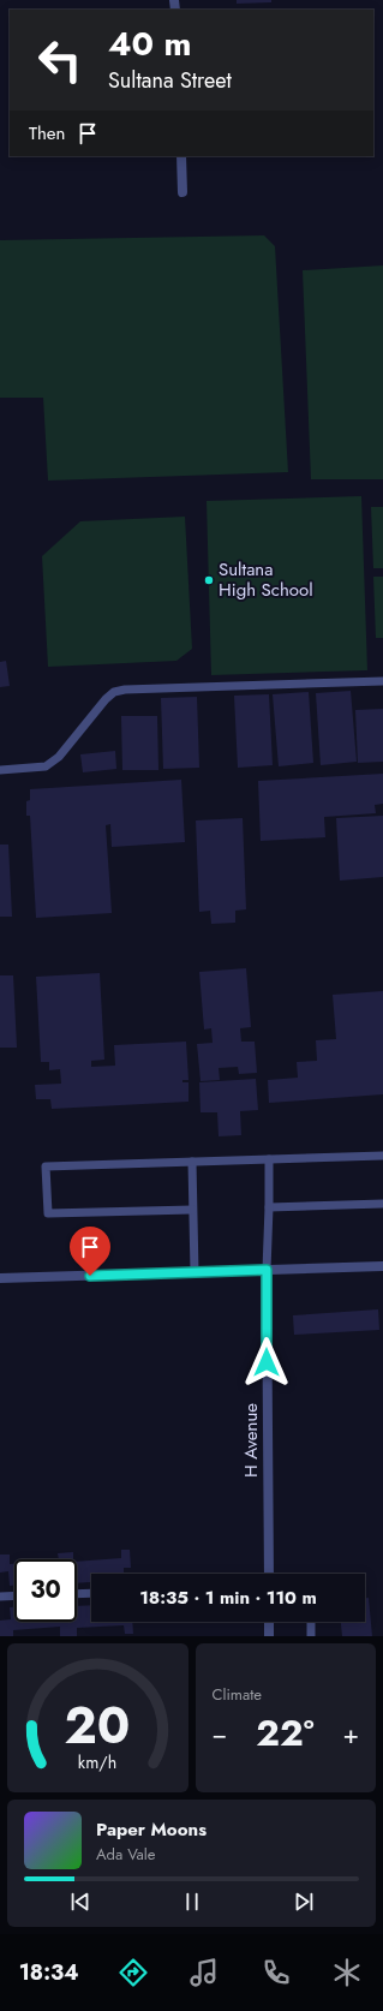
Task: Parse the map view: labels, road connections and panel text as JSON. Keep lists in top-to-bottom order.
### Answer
{
  "streets": {
    "street": ["H Avenue"]
  },
  "places": ["Sultana High School"],
  "page": {
    "turn": ["40 m", "Sultana Street"],
    "then": "Then",
    "limit": "30",
    "trip": "18:35 · 1 min · 110 m",
    "tile": "Climate",
    "heat": ["−", "22°", "+"],
    "song": ["Paper Moons", "Ada Vale"],
    "tabs": "18:34",
    "gauge": ["20", "km/h"]
  }
}
